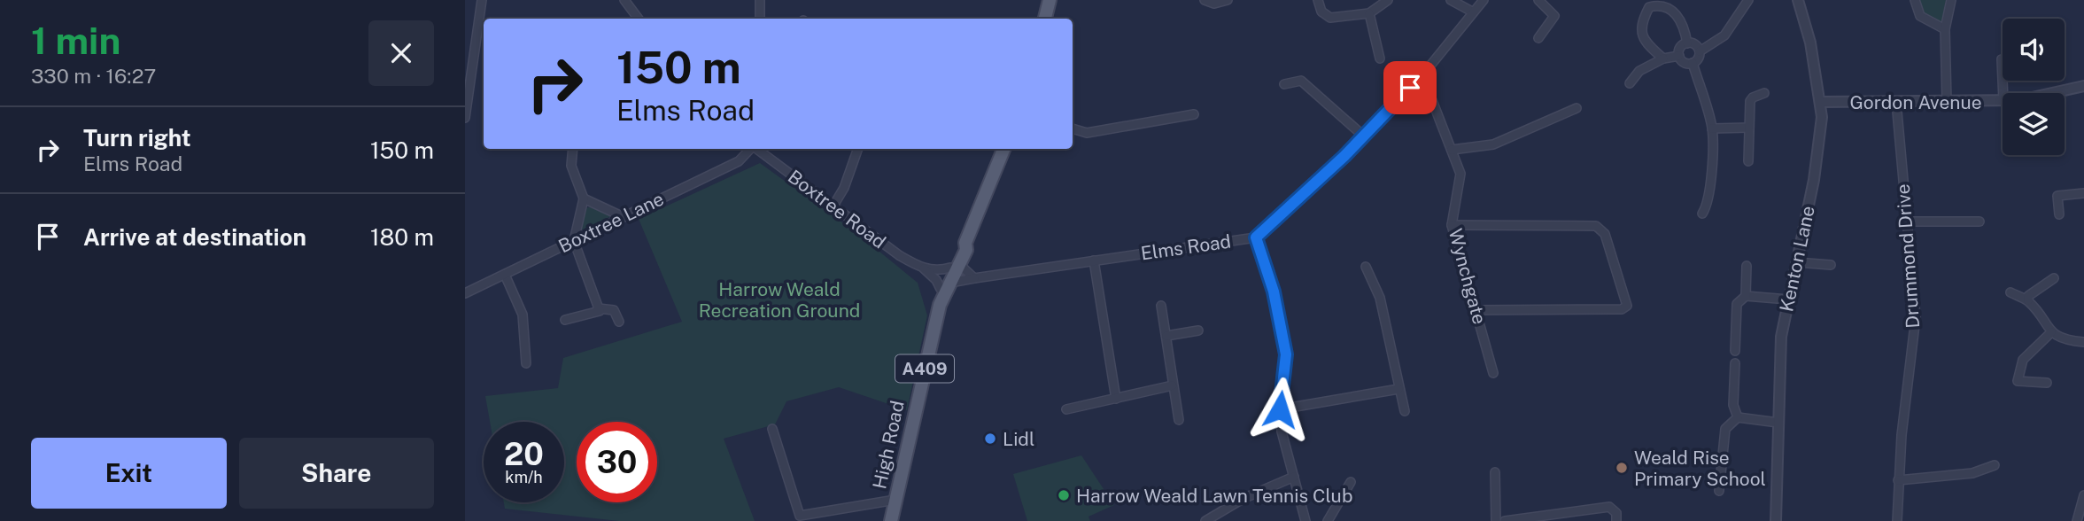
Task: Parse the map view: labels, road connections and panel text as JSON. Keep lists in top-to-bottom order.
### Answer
{
  "streets": {
    "main road": ["A409", "High Road"],
    "street": [
      "Gordon Avenue",
      "Boxtree Road",
      "Boxtree Lane",
      "Elms Road",
      "Drummond Drive",
      "Kenton Lane",
      "Wynchgate"
    ]
  },
  "crossings": [
    ["Gordon Avenue", "Drummond Drive"],
    ["Gordon Avenue", "Kenton Lane"],
    ["Boxtree Road", "Elms Road"],
    ["Boxtree Road", "High Road"],
    ["Elms Road", "Wynchgate"],
    ["Elms Road", "High Road"]
  ],
  "parks": ["Harrow Weald Recreation Ground"],
  "places": ["Lidl", "Weald Rise Primary School", "Harrow Weald Lawn Tennis Club"],
  "page": {
    "heading": ["1 min", "330 m · 16:27"],
    "turn": ["150 m", "Elms Road"],
    "list": [
      {
        "name": "Turn right",
        "note": "Elms Road",
        "value": "150 m"
      },
      {
        "name": "Arrive at destination",
        "value": "180 m"
      }
    ],
    "speed": "20 km/h",
    "limit": "30",
    "buttons": ["Exit", "Share"]
  }
}
